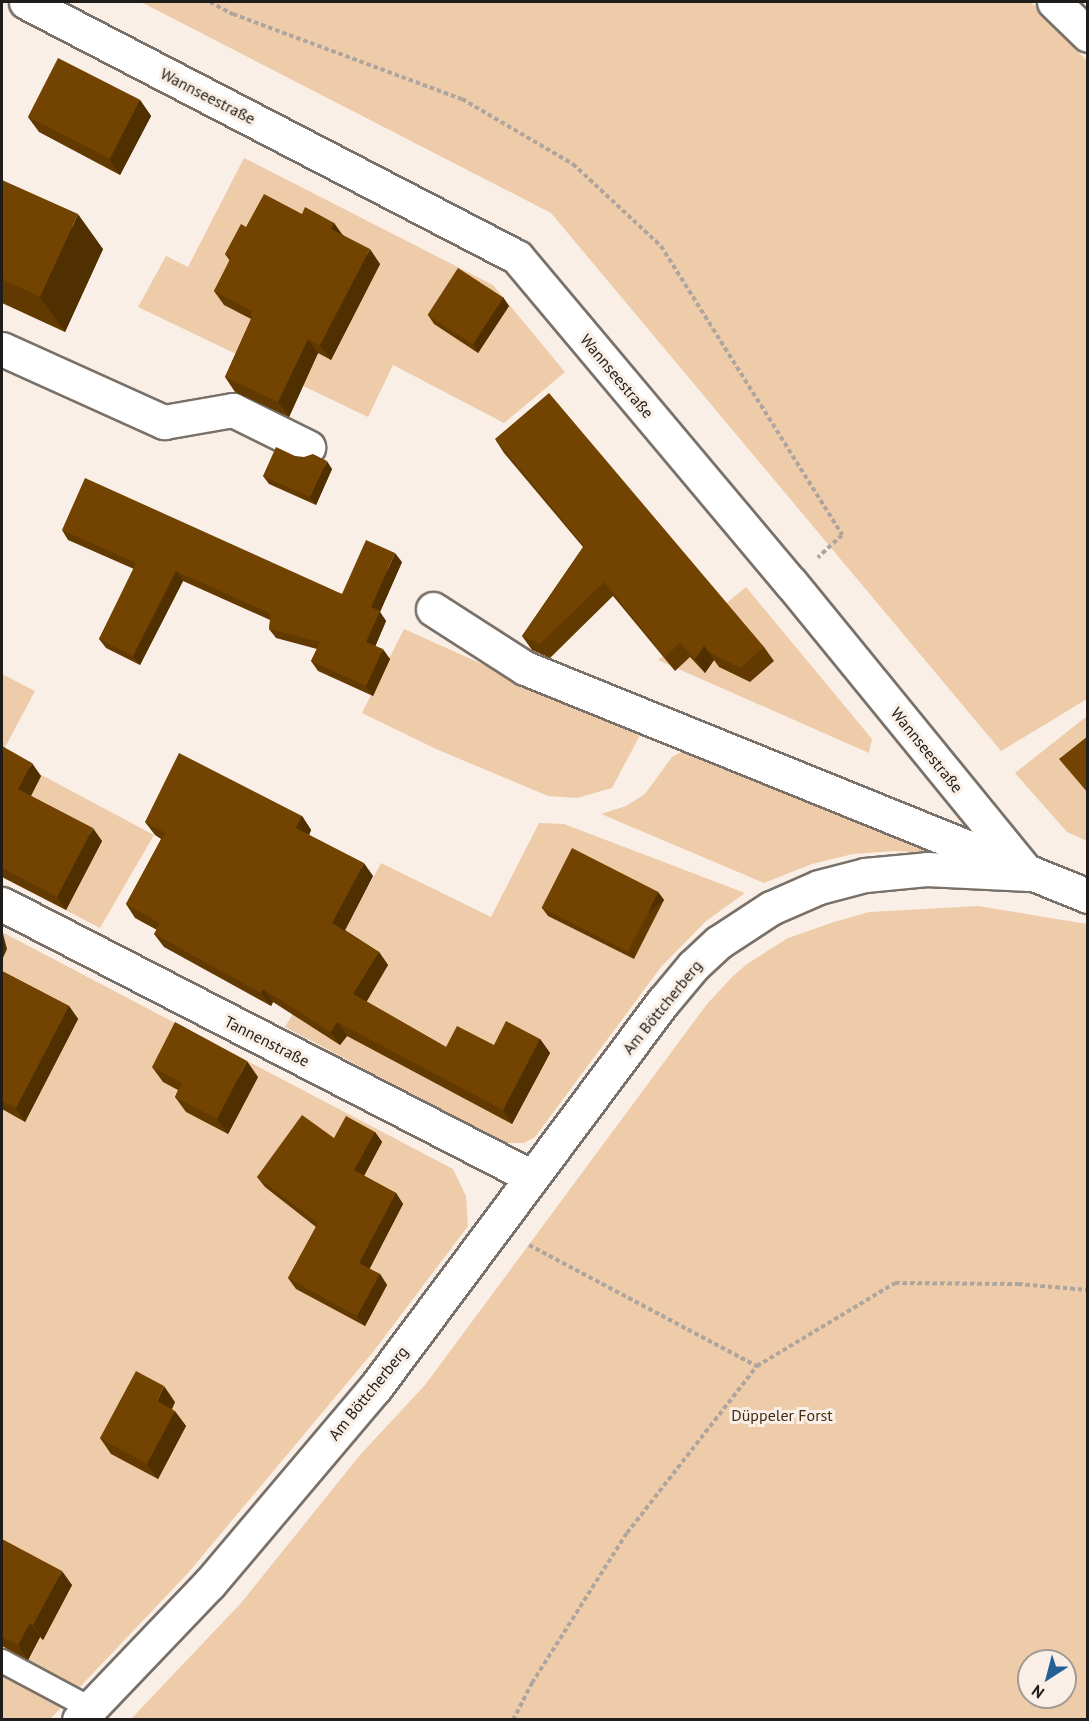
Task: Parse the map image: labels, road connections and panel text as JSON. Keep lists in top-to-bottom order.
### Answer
{
  "streets": {
    "street": ["Wannseestraße", "Am Böttcherberg", "Tannenstraße"]
  },
  "crossings": [
    ["Wannseestraße", "Am Böttcherberg"],
    ["Am Böttcherberg", "Tannenstraße"]
  ],
  "parks": ["Düppeler Forst"],
  "north": "bottom left"
}
